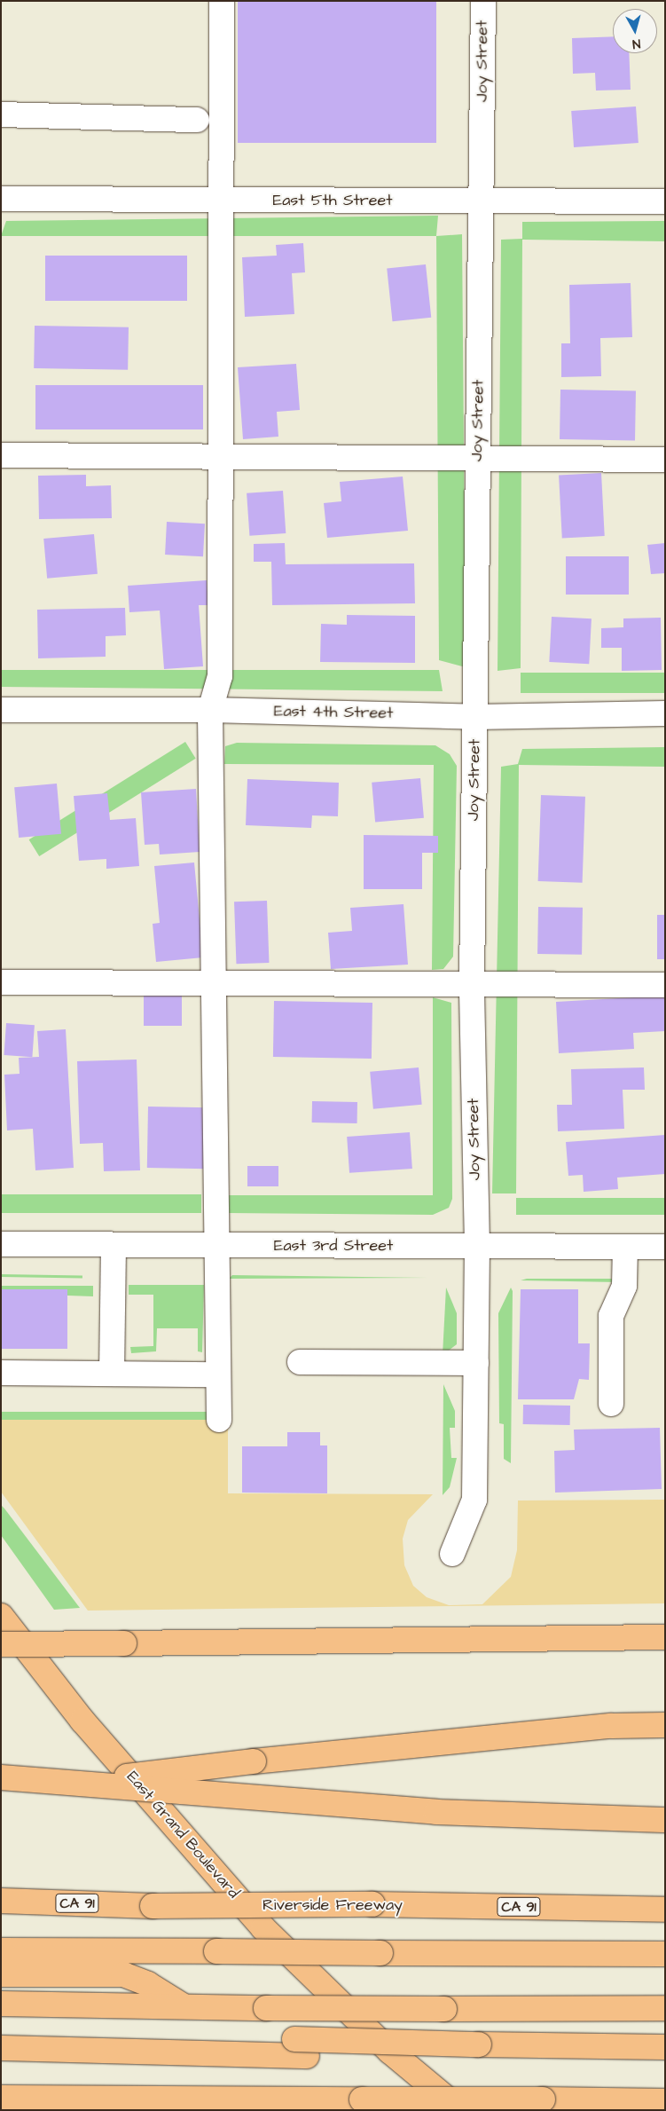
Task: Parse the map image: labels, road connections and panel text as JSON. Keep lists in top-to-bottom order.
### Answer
{
  "streets": {
    "main road": ["East Grand Boulevard", "CA 91", "Riverside Freeway"],
    "street": [
      "Joy Street",
      "East 5th Street",
      "East 4th Street",
      "East 3rd Street"
    ]
  },
  "crossings": [
    ["Joy Street", "East 5th Street"],
    ["Joy Street", "East 4th Street"],
    ["Joy Street", "East 3rd Street"]
  ],
  "north": "bottom"
}
